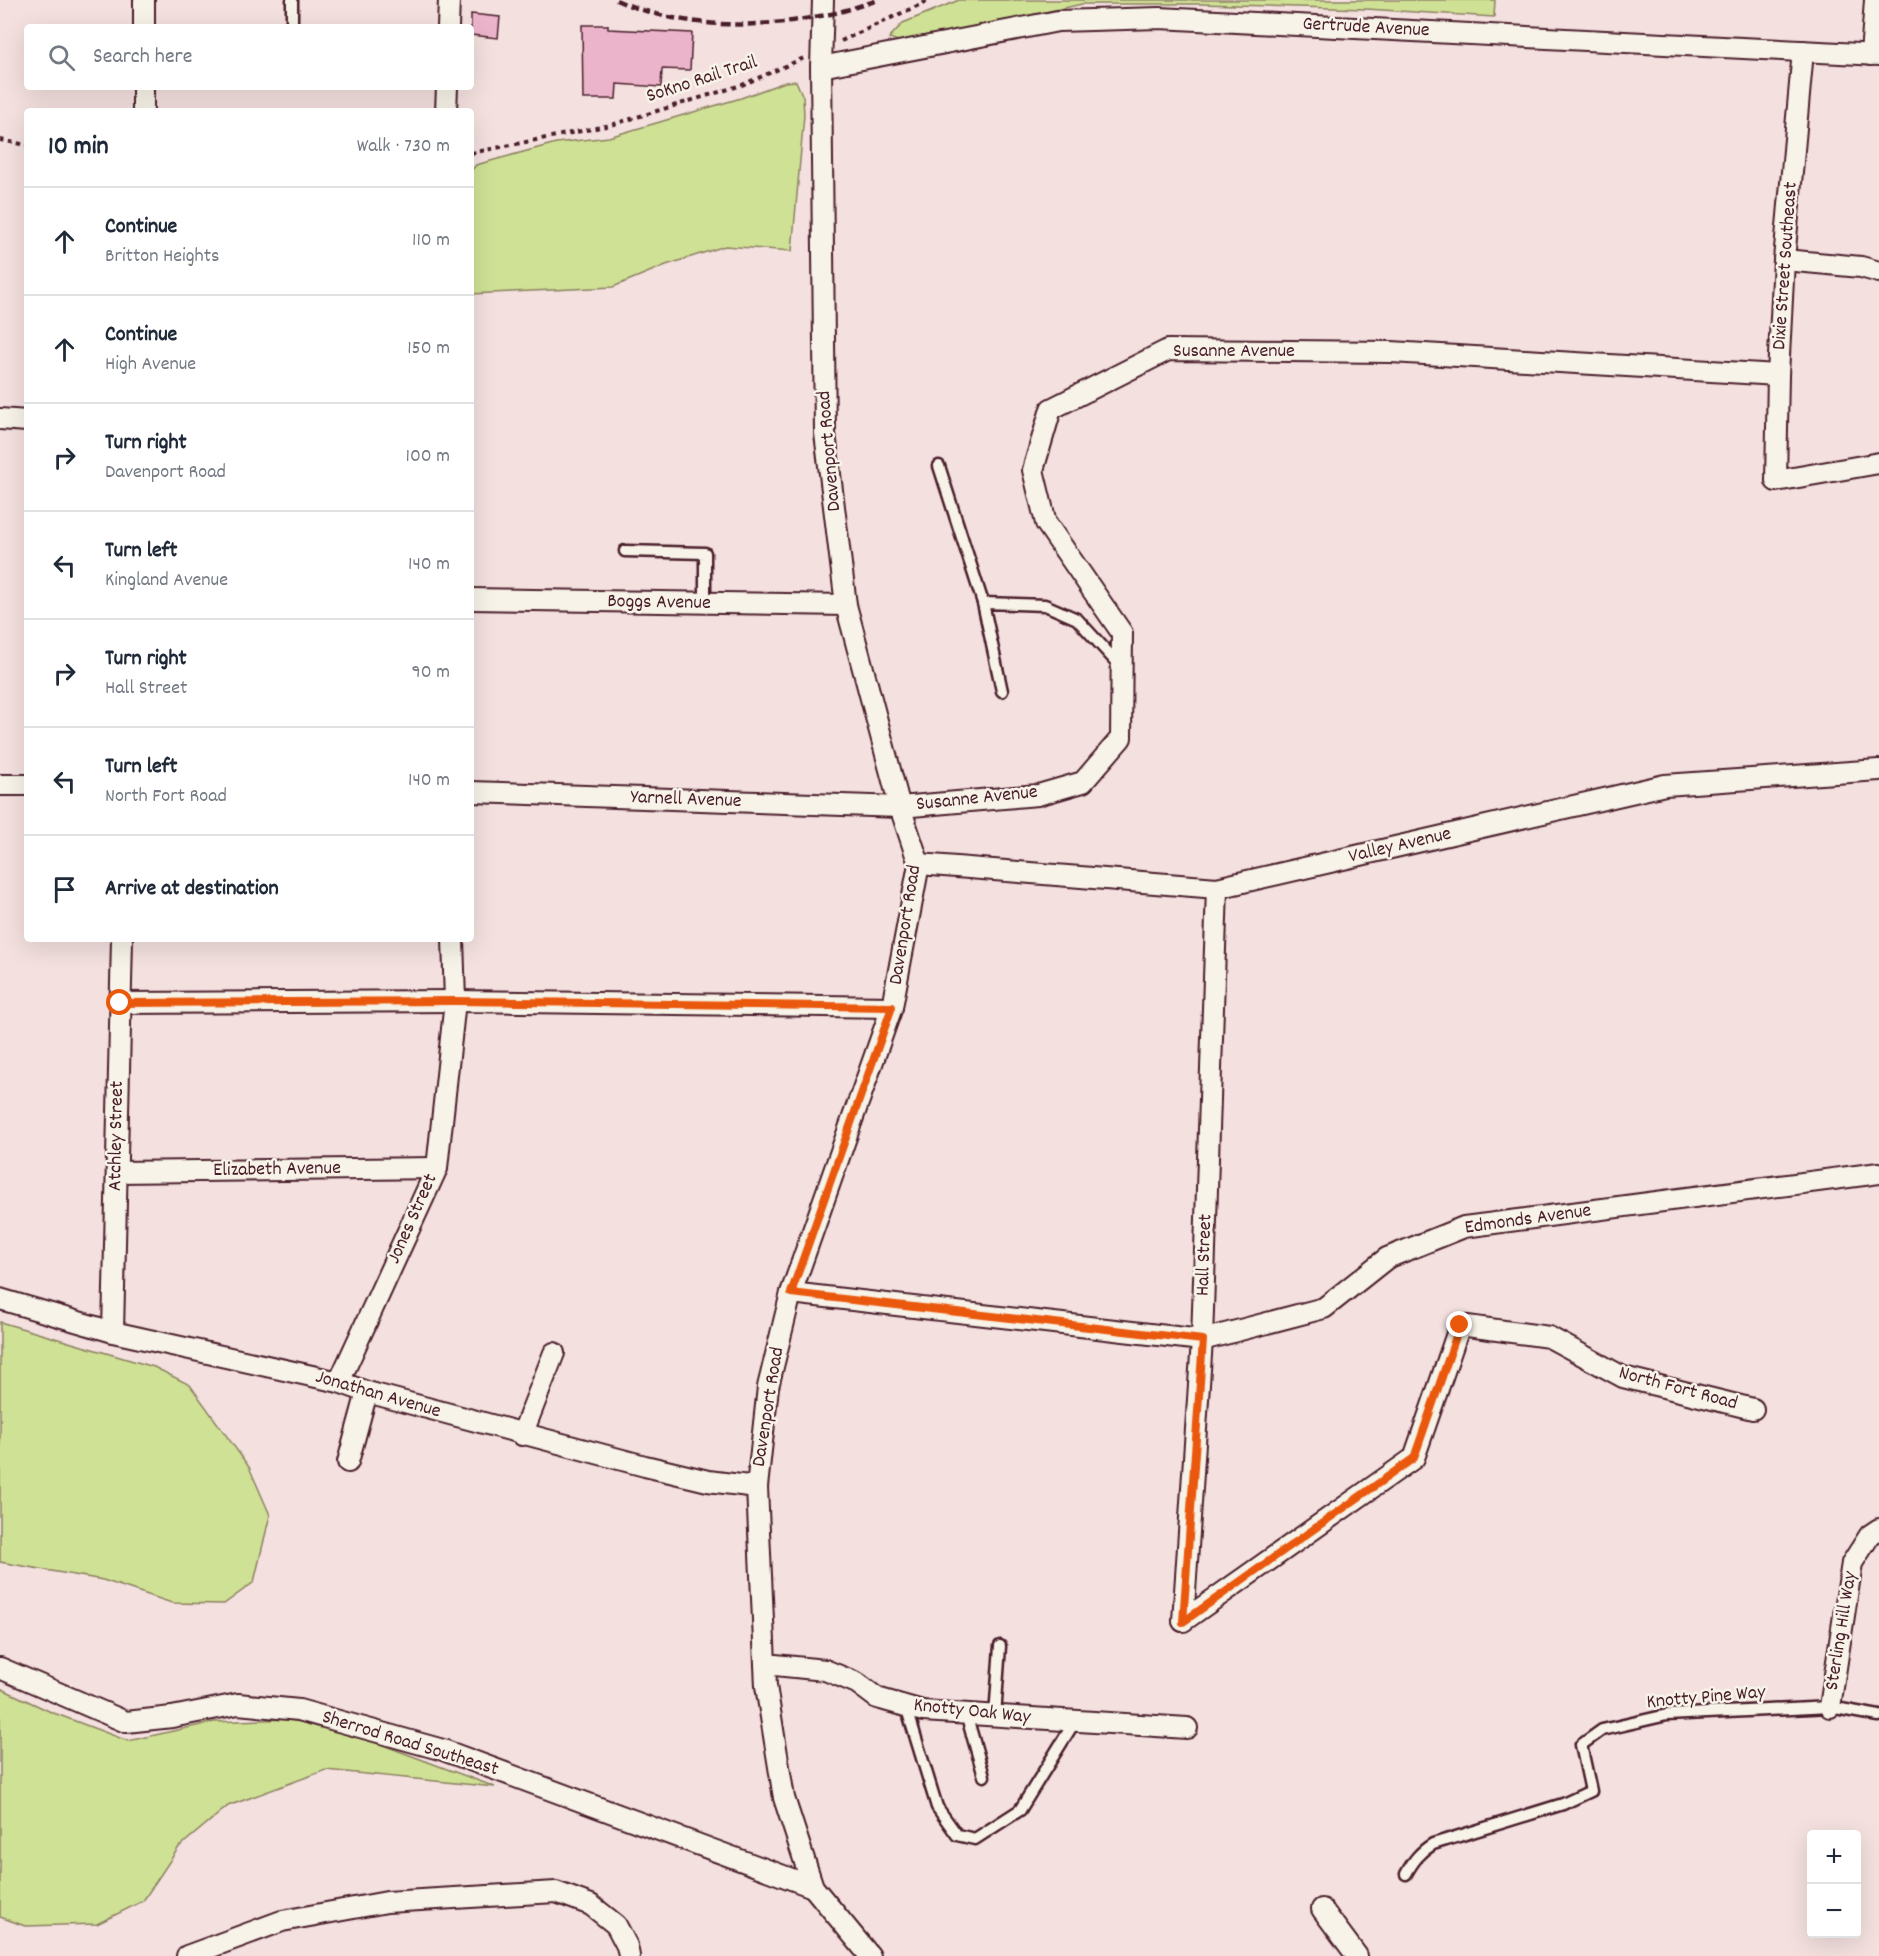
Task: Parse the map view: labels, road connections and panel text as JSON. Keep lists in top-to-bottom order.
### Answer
{
  "streets": {
    "street": [
      "Gertrude Avenue",
      "Dixie Street Southeast",
      "Susanne Avenue",
      "Davenport Road",
      "Boggs Avenue",
      "Yarnell Avenue",
      "Valley Avenue",
      "Atchley Street",
      "Elizabeth Avenue",
      "Jones Street",
      "Edmonds Avenue",
      "Hall Street",
      "North Fort Road",
      "Jonathan Avenue",
      "Sterling Hill Way",
      "Knotty Oak Way",
      "Sherrod Road Southeast"
    ],
    "lane": ["Knotty Pine Way"],
    "path": ["SoKno Rail Trail"]
  },
  "crossings": [
    ["Gertrude Avenue", "SoKno Rail Trail"],
    ["Gertrude Avenue", "Dixie Street Southeast"],
    ["Gertrude Avenue", "Davenport Road"],
    ["SoKno Rail Trail", "Davenport Road"],
    ["Dixie Street Southeast", "Susanne Avenue"],
    ["Susanne Avenue", "Davenport Road"],
    ["Susanne Avenue", "Yarnell Avenue"],
    ["Davenport Road", "Boggs Avenue"],
    ["Davenport Road", "Yarnell Avenue"],
    ["Davenport Road", "Valley Avenue"],
    ["Davenport Road", "Jonathan Avenue"],
    ["Davenport Road", "Knotty Oak Way"],
    ["Davenport Road", "Sherrod Road Southeast"],
    ["Valley Avenue", "Hall Street"],
    ["Atchley Street", "Elizabeth Avenue"],
    ["Atchley Street", "Jonathan Avenue"],
    ["Elizabeth Avenue", "Jones Street"],
    ["Jones Street", "Jonathan Avenue"],
    ["Edmonds Avenue", "Hall Street"],
    ["Hall Street", "North Fort Road"],
    ["Sterling Hill Way", "Knotty Pine Way"]
  ],
  "page": {
    "search": "Search here",
    "heading": ["10 min", "Walk · 730 m"],
    "list": [
      ["Continue", "Britton Heights", "110 m"],
      ["Continue", "High Avenue", "150 m"],
      ["Turn right", "Davenport Road", "100 m"],
      ["Turn left", "Kingland Avenue", "140 m"],
      ["Turn right", "Hall Street", "90 m"],
      ["Turn left", "North Fort Road", "140 m"],
      "Arrive at destination"
    ],
    "map_buttons": ["+", "−"]
  }
}
